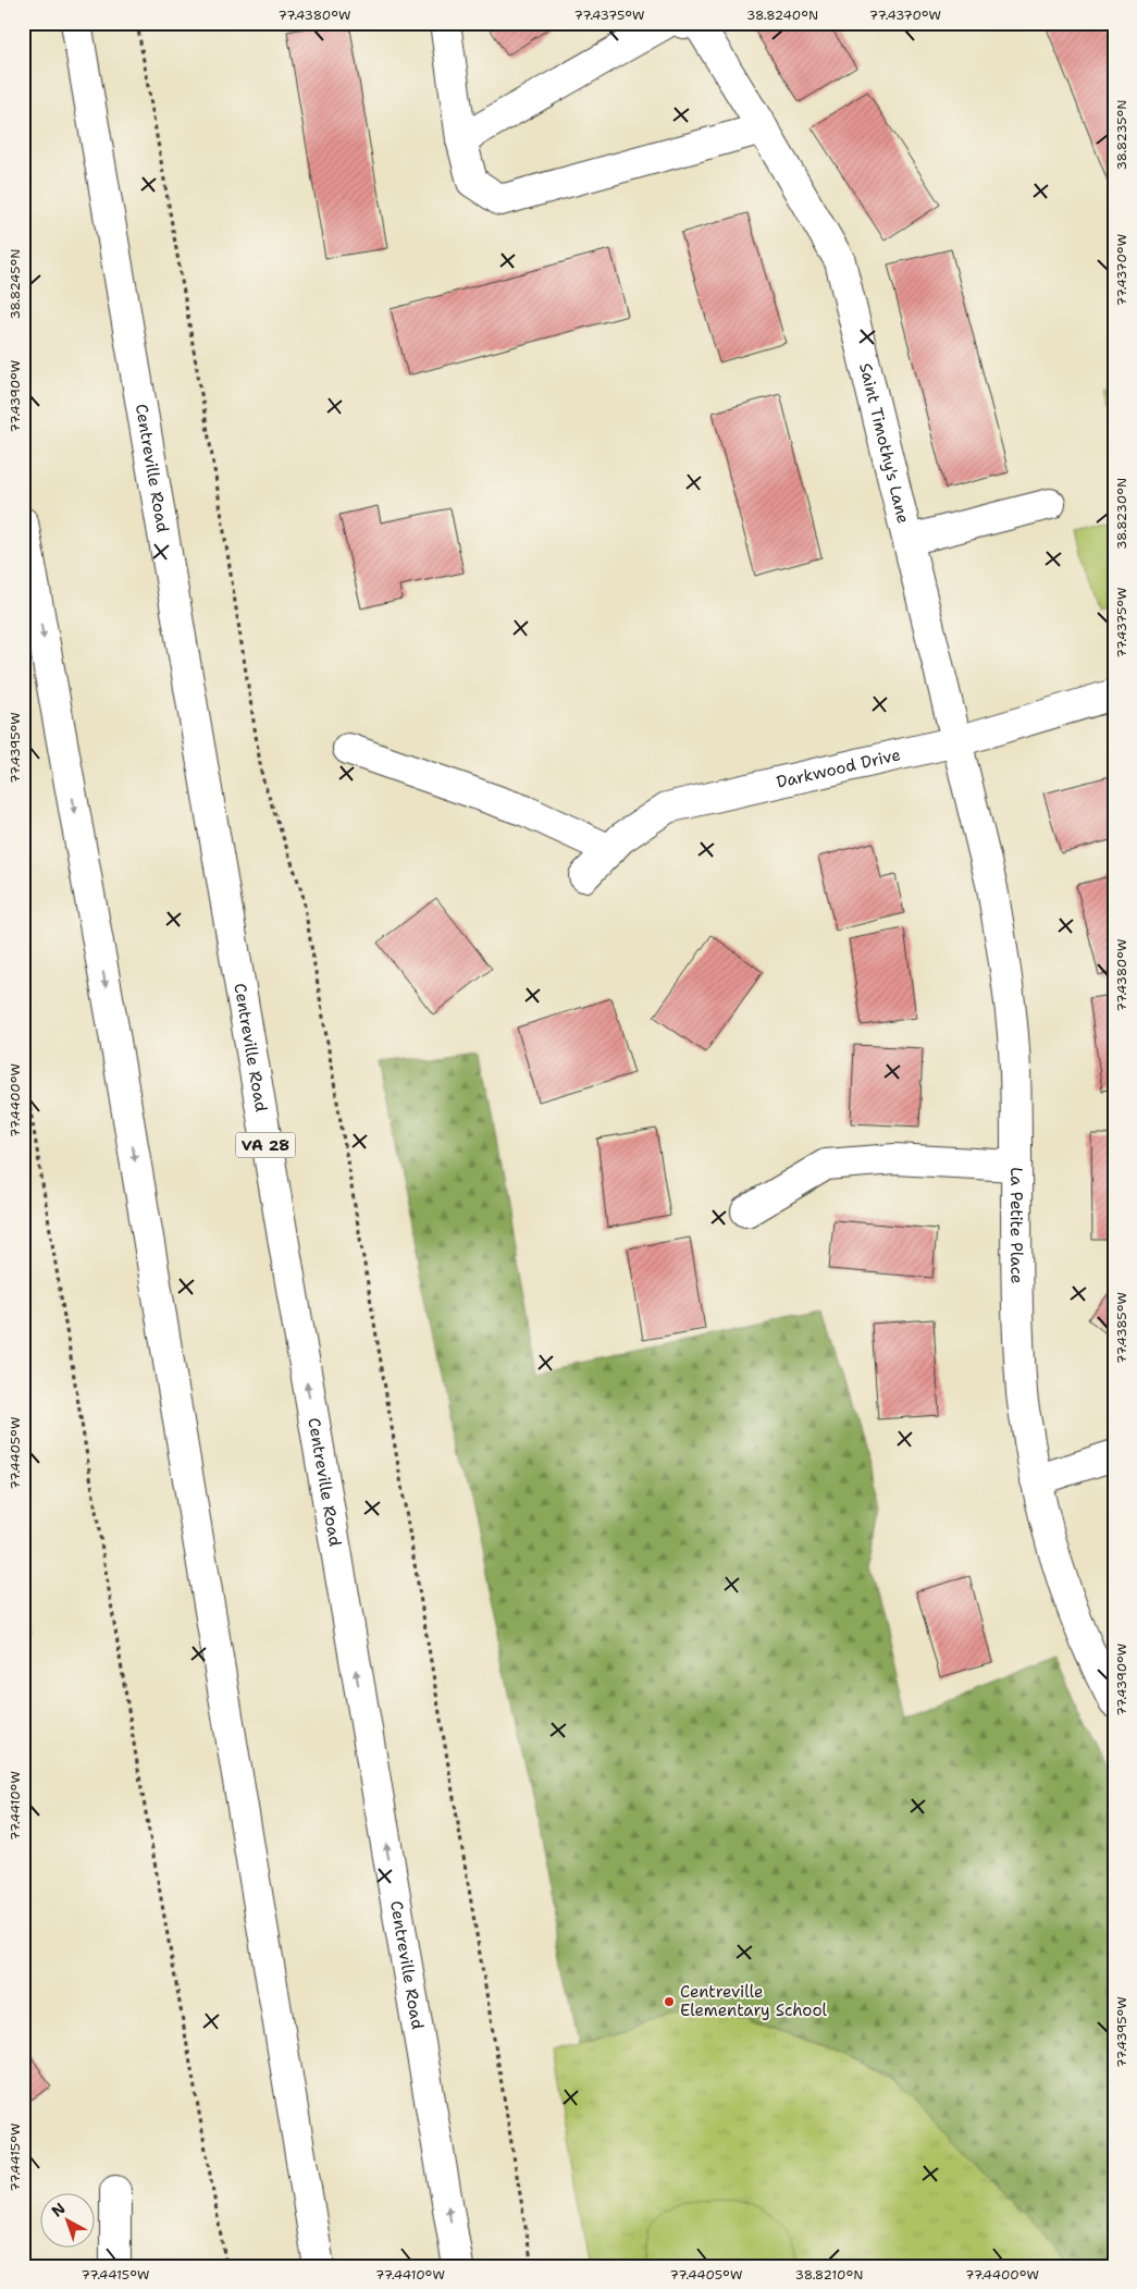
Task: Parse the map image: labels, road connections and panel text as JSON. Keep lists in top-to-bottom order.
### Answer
{
  "streets": {
    "main road": [
      "Saint Timothy's Lane",
      "Centreville Road",
      "Darkwood Drive",
      "VA 28",
      "La Petite Place"
    ]
  },
  "crossings": [
    ["Saint Timothy's Lane", "Darkwood Drive"],
    ["Saint Timothy's Lane", "La Petite Place"],
    ["Darkwood Drive", "La Petite Place"]
  ],
  "places": ["Centreville Elementary School"],
  "north": "top left",
  "coordinates": [
    "77.4380°W",
    "77.4375°W",
    "38.8240°N",
    "77.4370°W",
    "38.8235°N",
    "38.8245°N",
    "77.4390°W",
    "38.8230°N",
    "77.4395°W",
    "77.4400°W",
    "77.4385°W",
    "77.4405°W",
    "77.4410°W",
    "77.4415°W",
    "38.8210°N"
  ]
}
